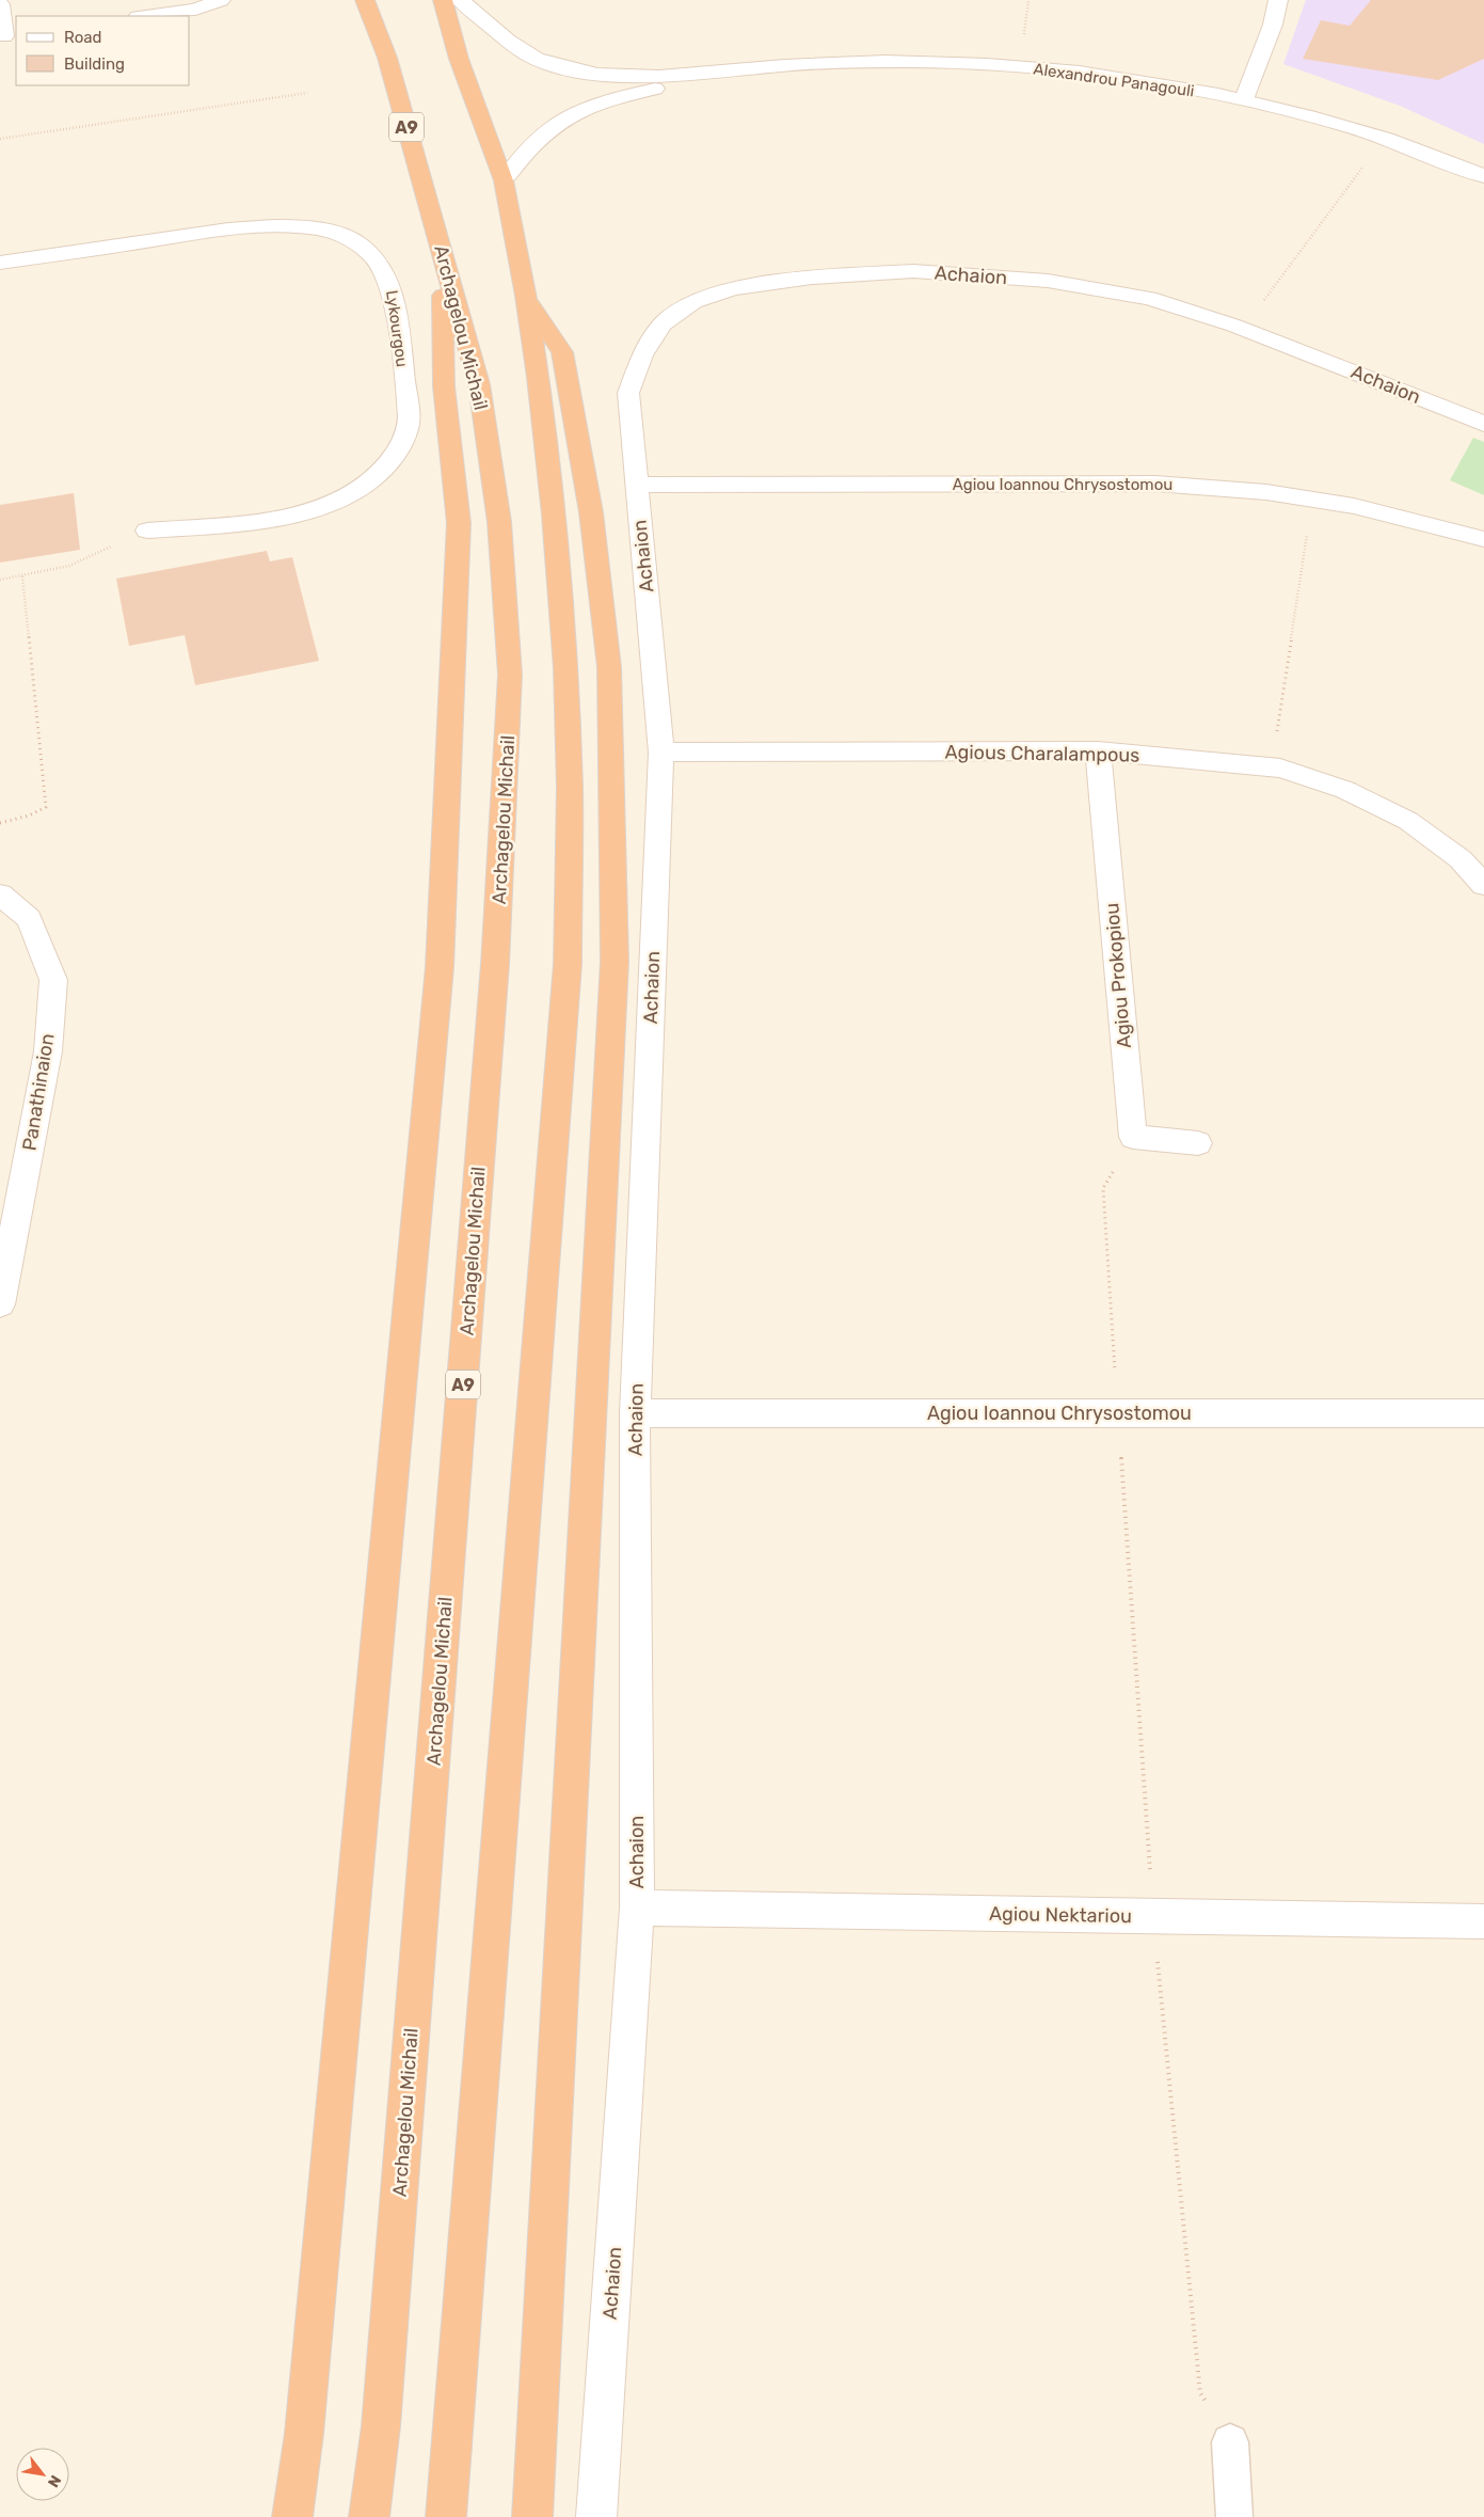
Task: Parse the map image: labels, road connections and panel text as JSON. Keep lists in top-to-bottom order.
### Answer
{
  "streets": {
    "highway": ["A9", "Archagelou Michail"],
    "street": [
      "Alexandrou Panagouli",
      "Achaion",
      "Lykourgou",
      "Agiou Ioannou Chrysostomou",
      "Agious Charalampous",
      "Agiou Prokopiou",
      "Panathinaion",
      "Agiou Nektariou"
    ]
  },
  "crossings": [
    ["Achaion", "Agiou Ioannou Chrysostomou"],
    ["Achaion", "Agious Charalampous"],
    ["Achaion", "Agiou Nektariou"],
    ["Agious Charalampous", "Agiou Prokopiou"]
  ],
  "legend": ["Road", "Building"],
  "north": "bottom right"
}
